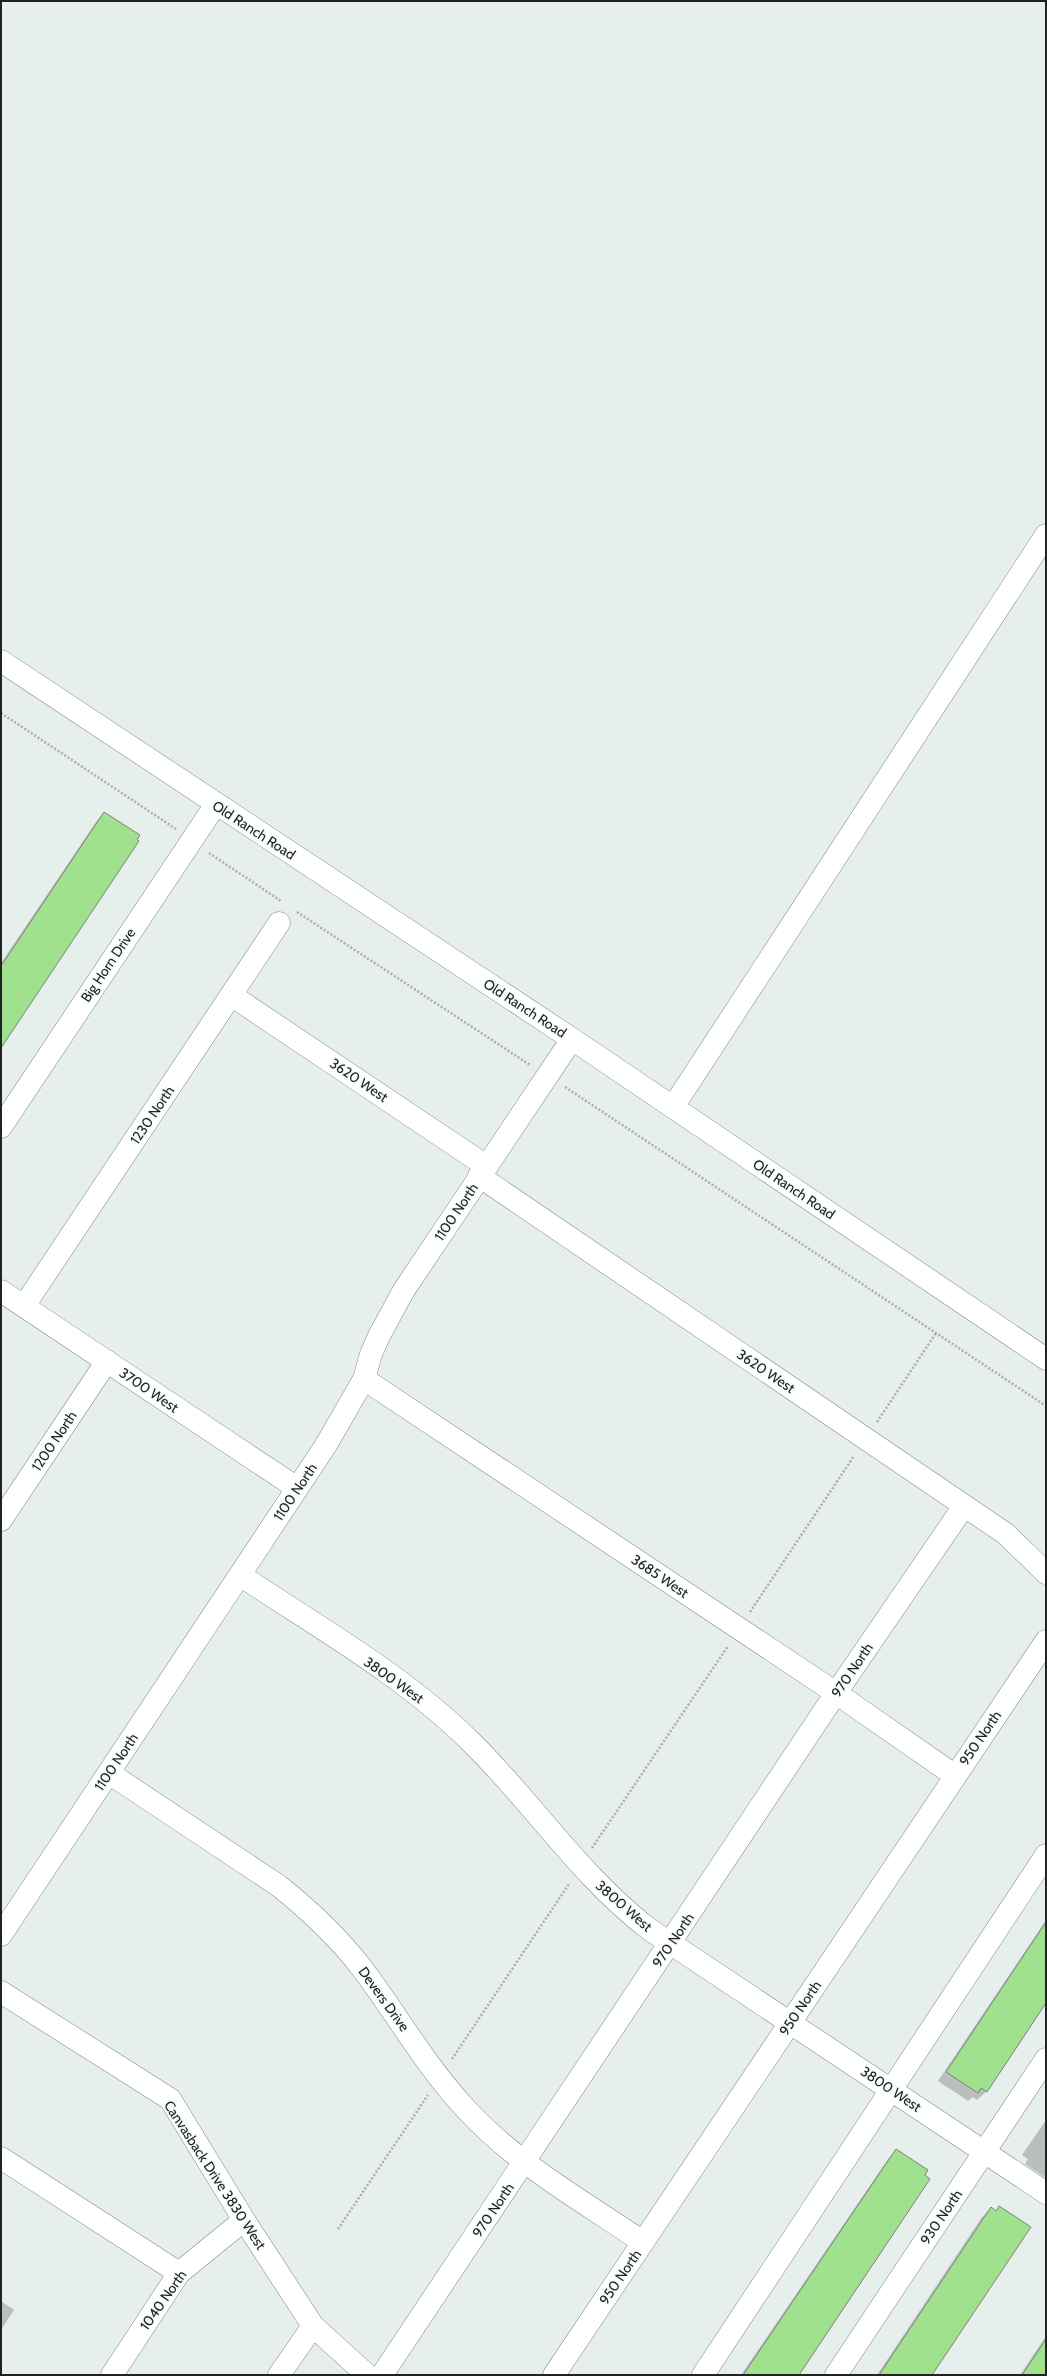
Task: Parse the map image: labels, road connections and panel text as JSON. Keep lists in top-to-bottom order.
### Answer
{
  "streets": {
    "street": [
      "Old Ranch Road",
      "Big Horn Drive",
      "3620 West",
      "1230 North",
      "1100 North",
      "3700 West",
      "1200 North",
      "3685 West",
      "970 North",
      "3800 West",
      "950 North",
      "Devers Drive",
      "Canvasback Drive 3830 West",
      "930 North",
      "1040 North"
    ]
  },
  "crossings": [
    ["Old Ranch Road", "Big Horn Drive"],
    ["Old Ranch Road", "1100 North"],
    ["3620 West", "1230 North"],
    ["3620 West", "1100 North"],
    ["3620 West", "970 North"],
    ["1230 North", "3700 West"],
    ["1100 North", "3700 West"],
    ["1100 North", "3685 West"],
    ["1100 North", "3800 West"],
    ["1100 North", "Devers Drive"],
    ["3700 West", "1200 North"],
    ["3685 West", "970 North"],
    ["3685 West", "950 North"],
    ["970 North", "3800 West"],
    ["970 North", "Devers Drive"],
    ["3800 West", "950 North"],
    ["3800 West", "930 North"],
    ["950 North", "Devers Drive"],
    ["Canvasback Drive 3830 West", "1040 North"]
  ]
}
